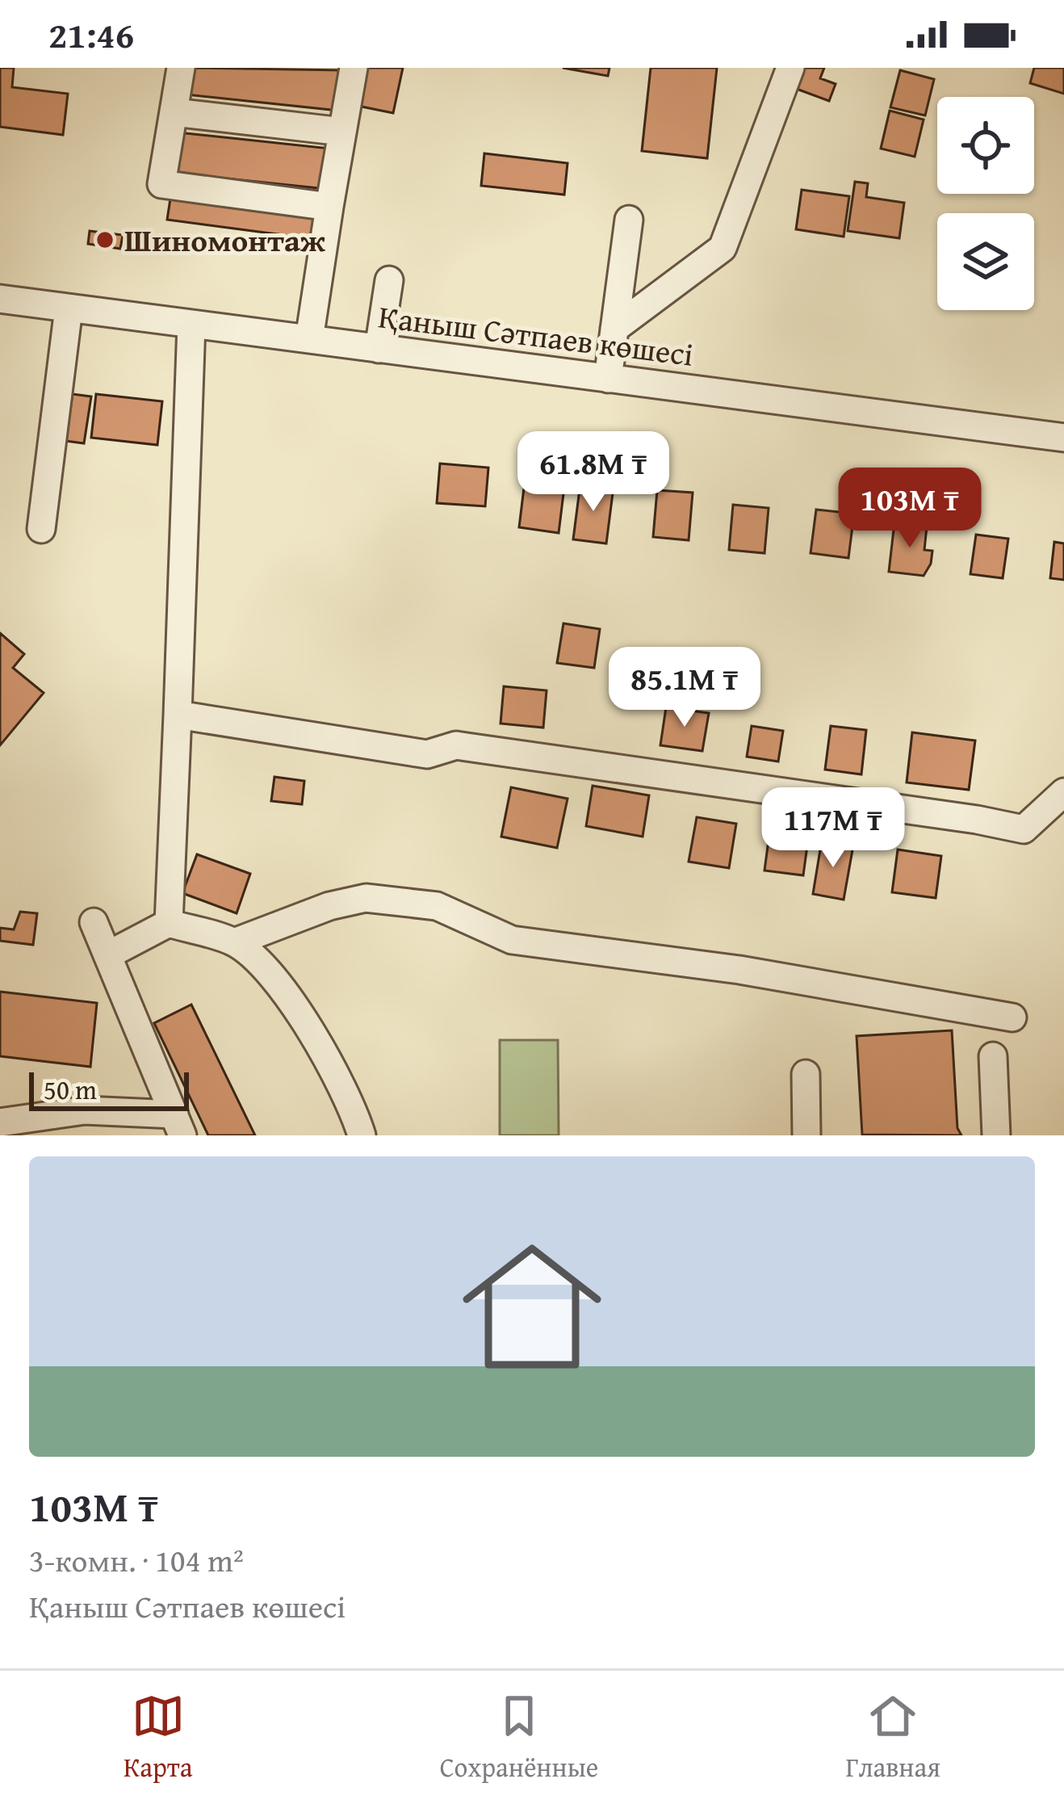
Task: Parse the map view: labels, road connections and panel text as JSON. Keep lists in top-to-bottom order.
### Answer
{
  "streets": {
    "street": ["Қаныш Сәтпаев көшесі"]
  },
  "places": ["Шиномонтаж"],
  "scale_bar": "50 m",
  "page": {
    "status": "21:46",
    "price": [
      "61.8M ₸",
      "103M ₸",
      "85.1M ₸",
      "117M ₸"
    ],
    "scale": "50 m",
    "list": [
      {
        "name": "103M ₸",
        "note": "3-комн. · 104 m² · Қаныш Сәтпаев көшесі"
      }
    ],
    "tabs": ["Карта", "Сохранённые", "Главная"]
  }
}
